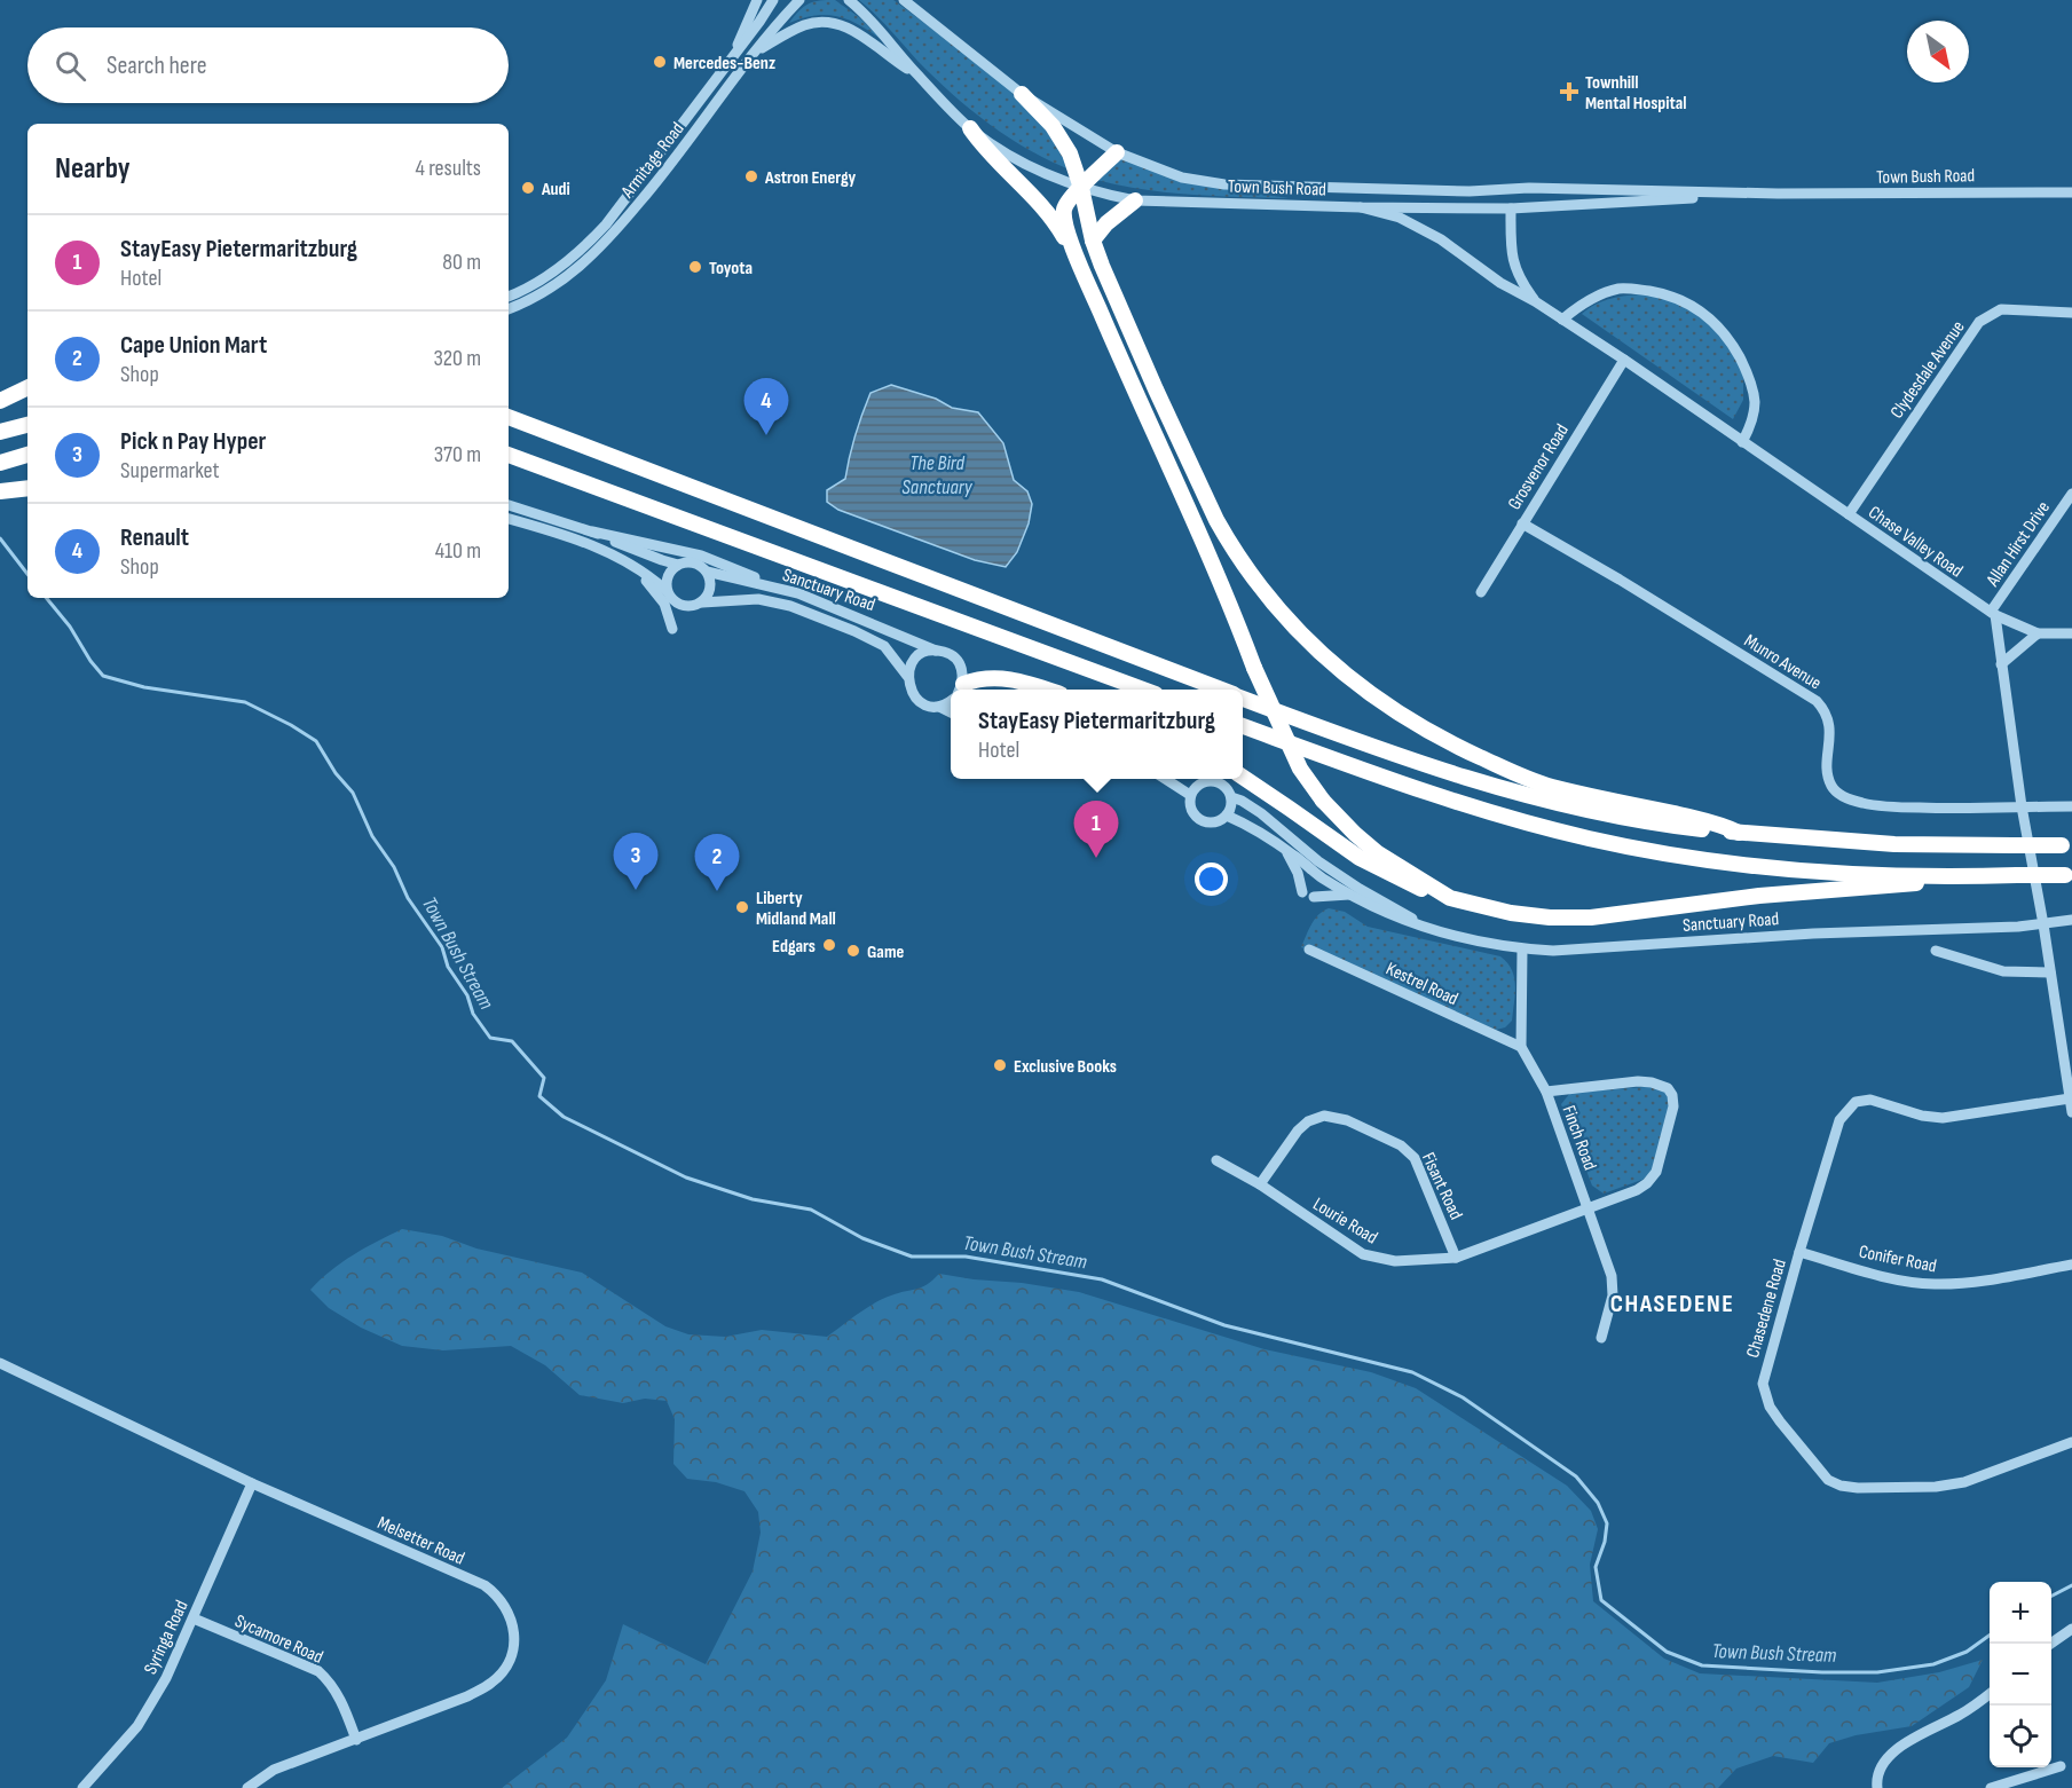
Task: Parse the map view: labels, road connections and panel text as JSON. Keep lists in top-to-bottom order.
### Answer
{
  "streets": {
    "street": [
      "Armitage Road",
      "Town Bush Road",
      "Clydesdale Avenue",
      "Grosvenor Road",
      "Chase Valley Road",
      "Allan Hirst Drive",
      "Sanctuary Road",
      "Munro Avenue",
      "Kestrel Road",
      "Finch Road",
      "Fisant Road",
      "Lourie Road",
      "Conifer Road",
      "Chasedene Road",
      "Melsetter Road",
      "Syringa Road",
      "Sycamore Road"
    ]
  },
  "crossings": [
    ["Town Bush Road", "Chase Valley Road"],
    ["Clydesdale Avenue", "Chase Valley Road"],
    ["Grosvenor Road", "Chase Valley Road"],
    ["Grosvenor Road", "Munro Avenue"],
    ["Chase Valley Road", "Allan Hirst Drive"],
    ["Kestrel Road", "Finch Road"],
    ["Finch Road", "Lourie Road"],
    ["Fisant Road", "Lourie Road"],
    ["Conifer Road", "Chasedene Road"],
    ["Melsetter Road", "Syringa Road"],
    ["Melsetter Road", "Sycamore Road"],
    ["Syringa Road", "Sycamore Road"]
  ],
  "districts": ["CHASEDENE"],
  "water": ["The Bird Sanctuary", "Town Bush Stream"],
  "places": {
    "other": [
      "Mercedes-Benz",
      "Astron Energy",
      "Audi",
      "Toyota",
      "Liberty Midland Mall",
      "Edgars",
      "Game",
      "Exclusive Books"
    ],
    "health": ["Townhill Mental Hospital"]
  },
  "north": "bottom right",
  "page": {
    "search": "Search here",
    "heading": ["Nearby", "4 results"],
    "list": [
      {
        "mark": "1",
        "name": "StayEasy Pietermaritzburg",
        "note": "Hotel",
        "value": "80 m"
      },
      {
        "mark": "2",
        "name": "Cape Union Mart",
        "note": "Shop",
        "value": "320 m"
      },
      {
        "mark": "3",
        "name": "Pick n Pay Hyper",
        "note": "Supermarket",
        "value": "370 m"
      },
      {
        "mark": "4",
        "name": "Renault",
        "note": "Shop",
        "value": "410 m"
      }
    ],
    "pins": [
      "4",
      "1",
      "3",
      "2"
    ],
    "popup": ["StayEasy Pietermaritzburg", "Hotel"],
    "map_buttons": ["+", "−"]
  }
}
